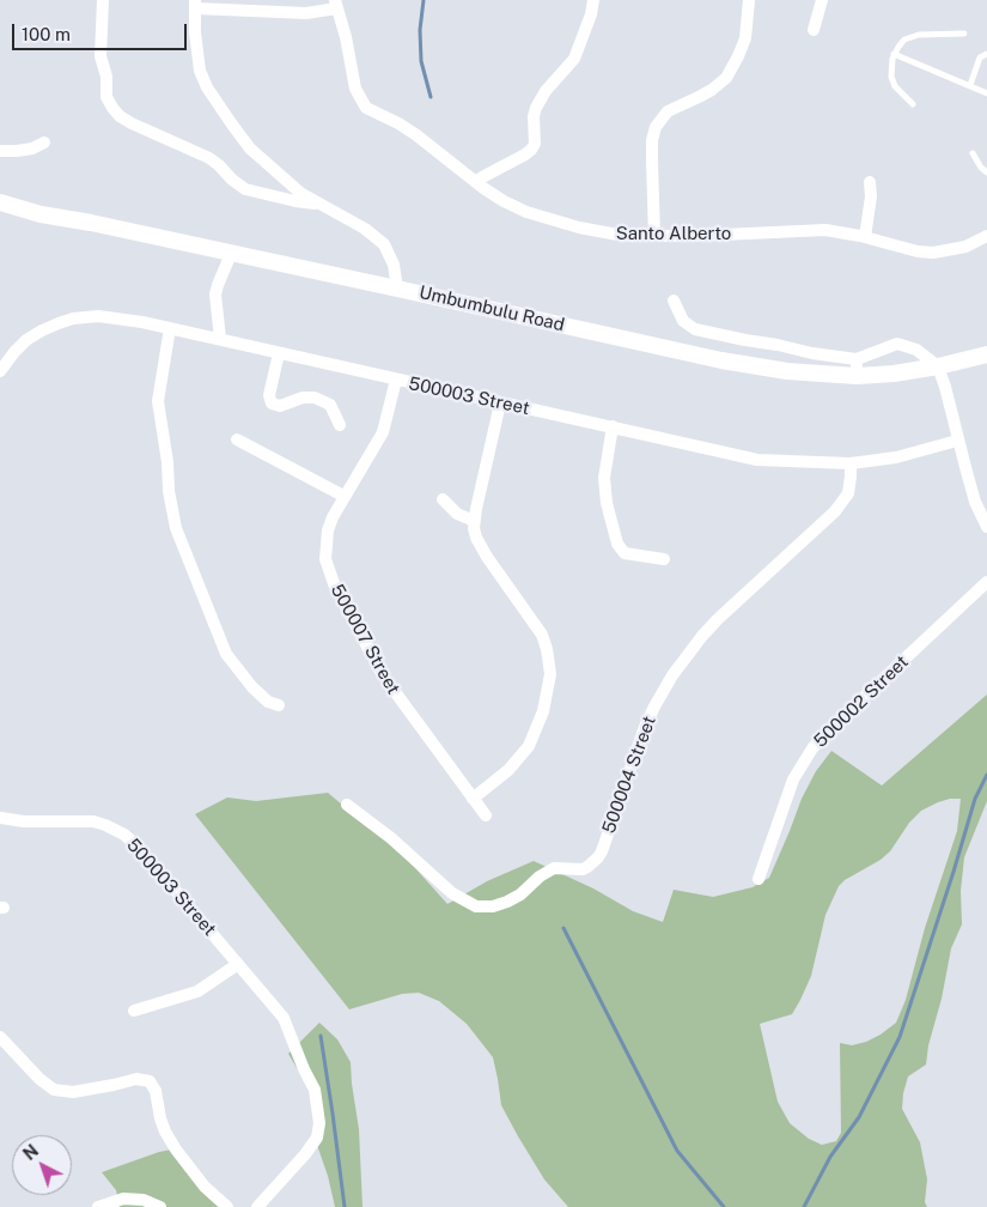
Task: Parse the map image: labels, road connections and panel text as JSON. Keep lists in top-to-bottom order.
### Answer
{
  "streets": {
    "main road": ["Umbumbulu Road"],
    "street": [
      "Santo Alberto",
      "500003 Street",
      "500007 Street",
      "500002 Street",
      "500004 Street"
    ]
  },
  "crossings": [
    ["500003 Street", "500007 Street"],
    ["500003 Street", "500004 Street"]
  ],
  "scale_bar": "100 m",
  "north": "top left"
}
